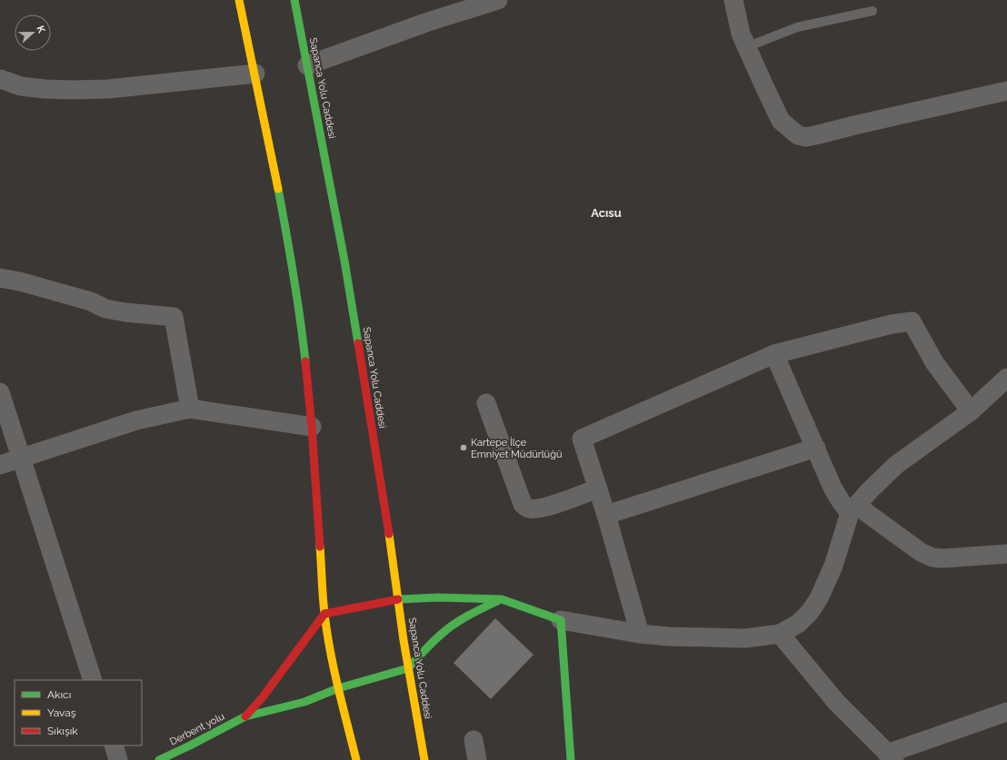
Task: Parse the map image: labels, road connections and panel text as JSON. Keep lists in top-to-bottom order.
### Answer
{
  "streets": {
    "main road": ["Sapanca Yolu Caddesi", "Derbent yolu"]
  },
  "districts": ["Acısu"],
  "places": ["Kartepe İlçe Emniyet Müdürlüğü"],
  "legend": ["Akıcı", "Yavaş", "Sıkışık"],
  "north": "right"
}
